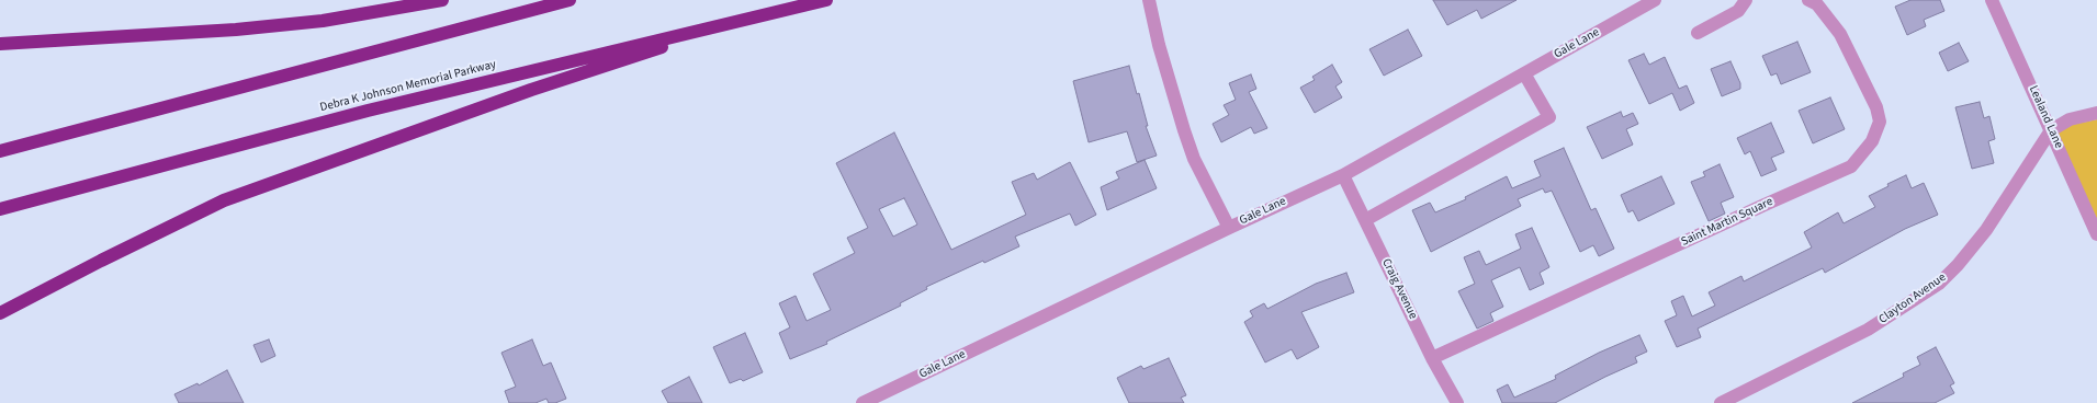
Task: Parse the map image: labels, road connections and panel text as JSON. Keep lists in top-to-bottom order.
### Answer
{
  "streets": {
    "highway": ["Debra K Johnson Memorial Parkway"],
    "street": [
      "Gale Lane",
      "Lealand Lane",
      "Saint Martin Square",
      "Craig Avenue",
      "Clayton Avenue"
    ]
  },
  "crossings": [
    ["Gale Lane", "Craig Avenue"],
    ["Lealand Lane", "Clayton Avenue"],
    ["Saint Martin Square", "Craig Avenue"]
  ]
}
